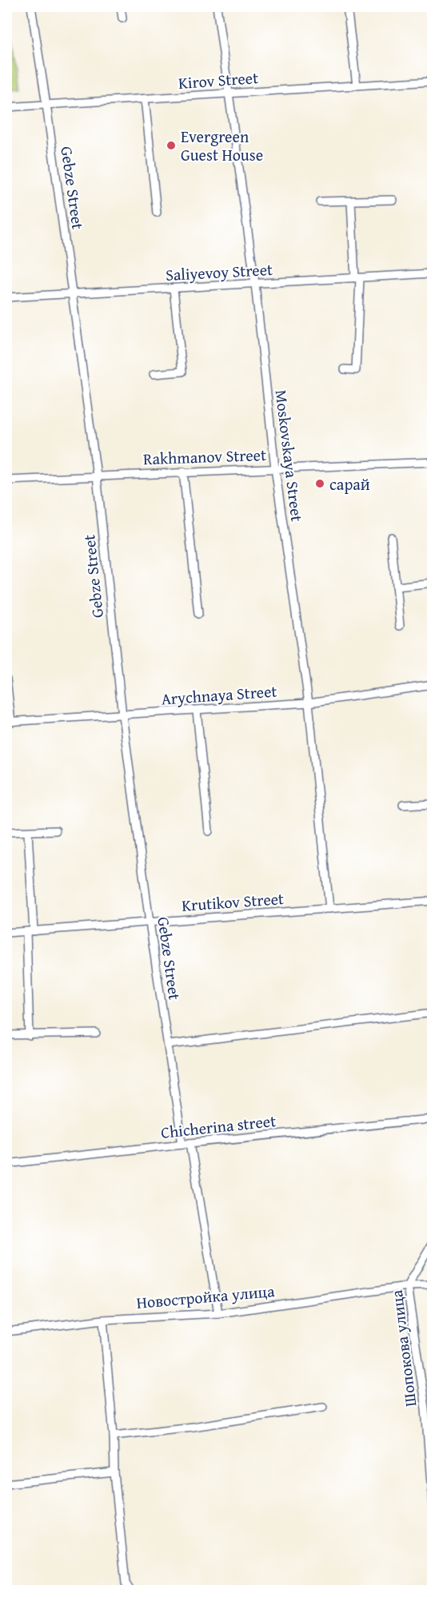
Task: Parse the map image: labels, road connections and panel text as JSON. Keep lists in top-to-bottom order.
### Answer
{
  "streets": {
    "street": [
      "Kirov Street",
      "Gebze Street",
      "Saliyevoy Street",
      "Moskovskaya Street",
      "Rakhmanov Street",
      "Arychnaya Street",
      "Krutikov Street",
      "Chicherina street",
      "Новостройка улица",
      "Шопокова улица"
    ]
  },
  "crossings": [
    ["Kirov Street", "Gebze Street"],
    ["Kirov Street", "Moskovskaya Street"],
    ["Gebze Street", "Saliyevoy Street"],
    ["Gebze Street", "Rakhmanov Street"],
    ["Gebze Street", "Arychnaya Street"],
    ["Gebze Street", "Krutikov Street"],
    ["Gebze Street", "Chicherina street"],
    ["Gebze Street", "Новостройка улица"],
    ["Saliyevoy Street", "Moskovskaya Street"],
    ["Moskovskaya Street", "Rakhmanov Street"],
    ["Moskovskaya Street", "Arychnaya Street"],
    ["Moskovskaya Street", "Krutikov Street"],
    ["Новостройка улица", "Шопокова улица"]
  ],
  "places": ["Evergreen Guest House", "сарай"]
}
